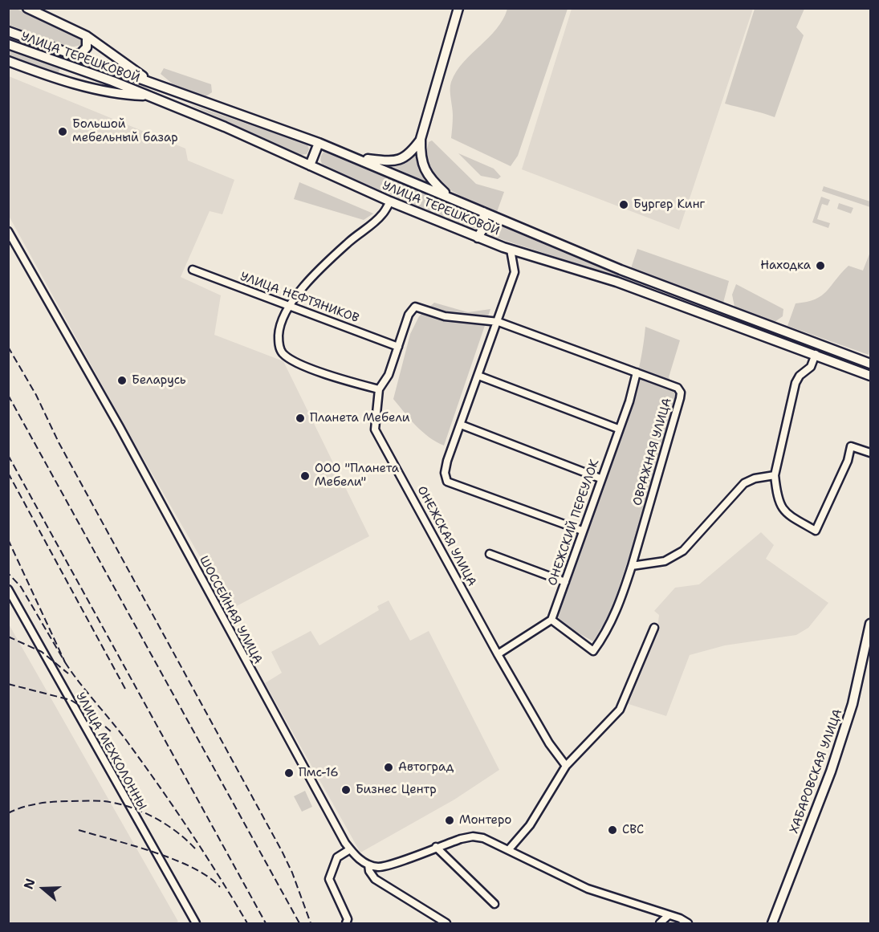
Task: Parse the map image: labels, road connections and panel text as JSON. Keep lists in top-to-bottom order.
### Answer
{
  "streets": {
    "main road": ["УЛИЦА ТЕРЕШКОВОЙ", "ХАБАРОВСКАЯ УЛИЦА"],
    "street": [
      "УЛИЦА НЕФТЯНИКОВ",
      "ОВРАЖНАЯ УЛИЦА",
      "ОНЕЖСКИЙ ПЕРЕУЛОК",
      "ОНЕЖСКАЯ УЛИЦА",
      "ШОССЕЙНАЯ УЛИЦА",
      "УЛИЦА МЕХКОЛОННЫ"
    ]
  },
  "crossings": [
    ["УЛИЦА НЕФТЯНИКОВ", "ОНЕЖСКАЯ УЛИЦА"],
    ["ОВРАЖНАЯ УЛИЦА", "ОНЕЖСКИЙ ПЕРЕУЛОК"]
  ],
  "places": [
    "Большой мебельный базар",
    "Бургер Кинг",
    "Находка",
    "Беларусь",
    "Планета Мебели",
    "ООО \"Планета Мебели\"",
    "Автоград",
    "Пмс-16",
    "Бизнес Центр",
    "Монтеро",
    "СВС"
  ],
  "north": "left"
}
